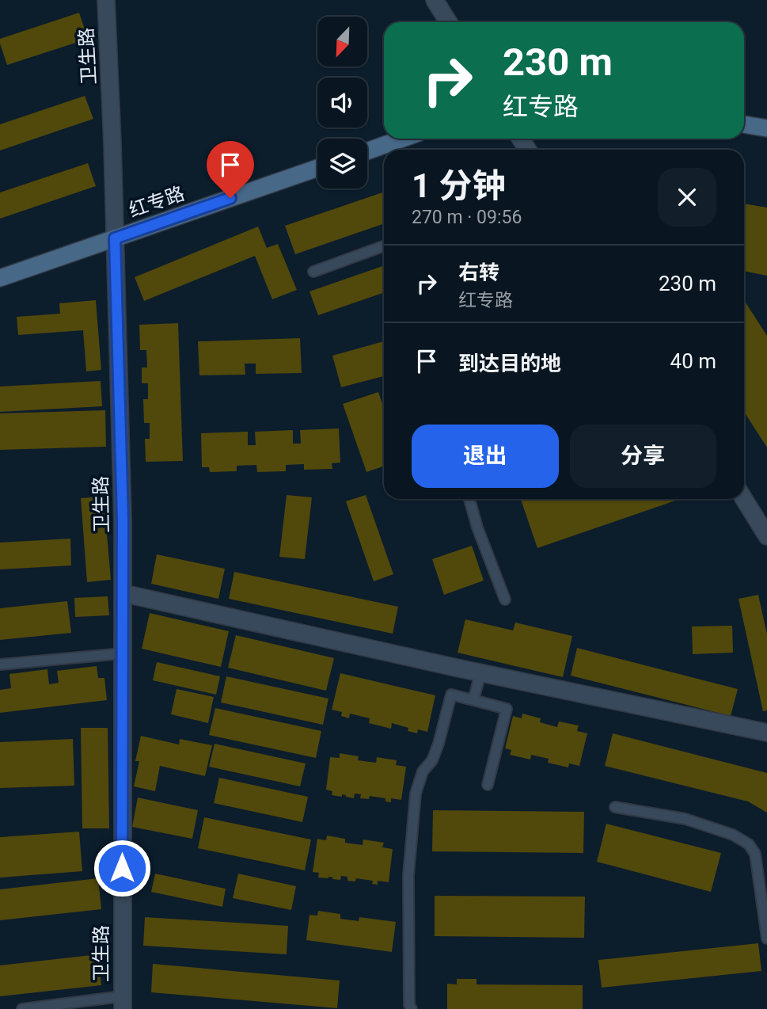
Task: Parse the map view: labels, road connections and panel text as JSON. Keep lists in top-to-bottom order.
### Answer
{
  "streets": {
    "street": ["卫生路", "红专路"]
  },
  "crossings": [
    ["卫生路", "红专路"]
  ],
  "north": "bottom left",
  "page": {
    "turn": ["230 m", "红专路"],
    "heading": ["1 分钟", "270 m · 09:56"],
    "list": [
      {
        "name": "右转",
        "note": "红专路",
        "value": "230 m"
      },
      {
        "name": "到达目的地",
        "value": "40 m"
      }
    ],
    "buttons": ["退出", "分享"]
  }
}
